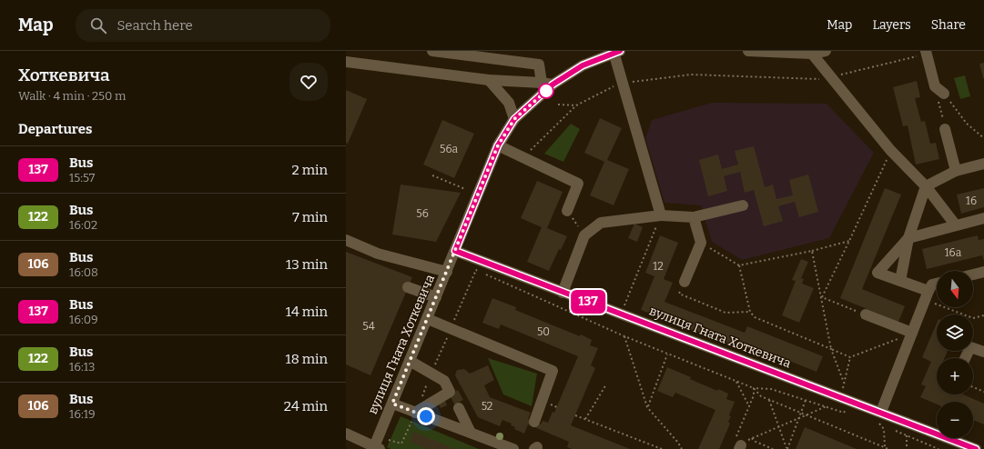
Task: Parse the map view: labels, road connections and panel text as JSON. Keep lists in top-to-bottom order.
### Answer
{
  "streets": {
    "street": ["вулиця Гната Хоткевича"]
  },
  "lines": ["bus line 137"],
  "house_numbers": [
    "56а",
    "16",
    "56",
    "16а",
    "12",
    "54",
    "50",
    "52"
  ],
  "north": "bottom",
  "page": {
    "header": "Map",
    "search": "Search here",
    "nav": ["Map", "Layers", "Share"],
    "heading": [
      ["Хоткевича", "Walk · 4 min · 250 m"],
      "Departures"
    ],
    "on_map": "137",
    "list": [
      {
        "mark": "137",
        "name": "Bus",
        "note": "15:57",
        "value": "2 min"
      },
      {
        "mark": "122",
        "name": "Bus",
        "note": "16:02",
        "value": "7 min"
      },
      {
        "mark": "106",
        "name": "Bus",
        "note": "16:08",
        "value": "13 min"
      },
      {
        "mark": "137",
        "name": "Bus",
        "note": "16:09",
        "value": "14 min"
      },
      {
        "mark": "122",
        "name": "Bus",
        "note": "16:13",
        "value": "18 min"
      },
      {
        "mark": "106",
        "name": "Bus",
        "note": "16:19",
        "value": "24 min"
      }
    ],
    "map_buttons": ["+", "−"]
  }
}
